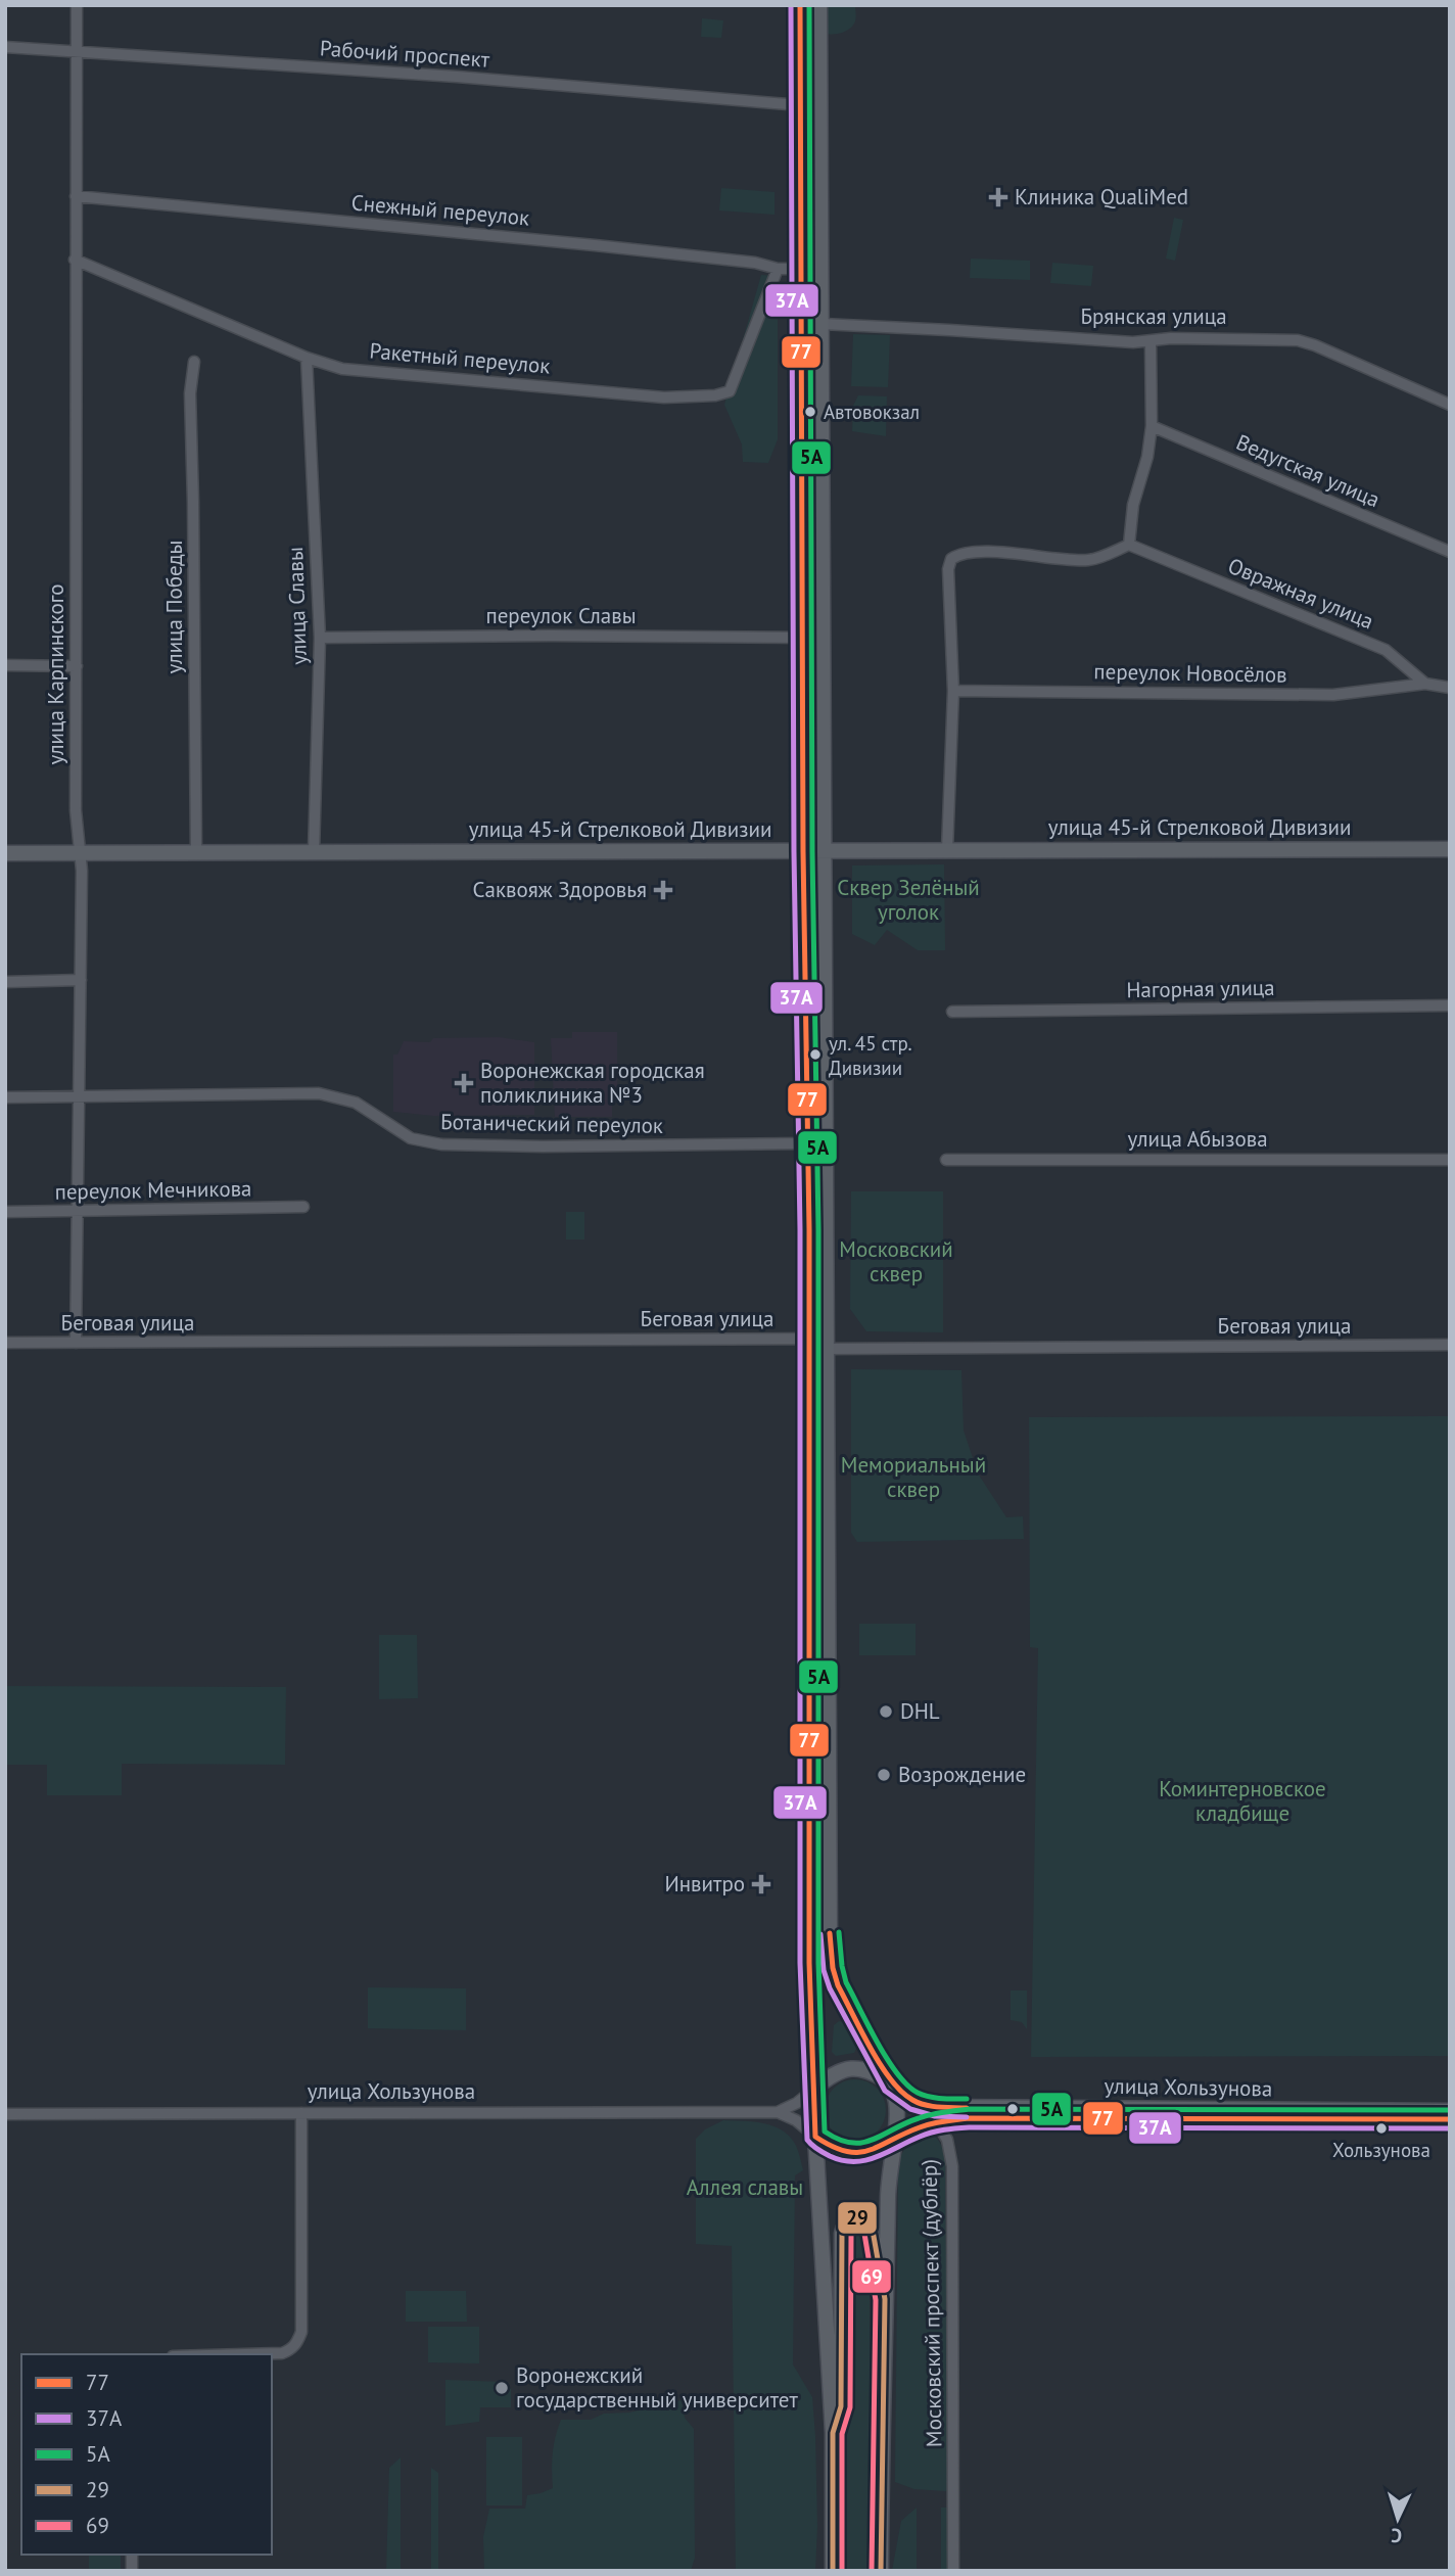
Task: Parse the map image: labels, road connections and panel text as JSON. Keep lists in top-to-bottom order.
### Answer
{
  "streets": {
    "main road": ["Брянская улица", "улица 45-й Стрелковой Дивизии", "улица Хользунова"],
    "street": [
      "Рабочий проспект",
      "Снежный переулок",
      "Ракетный переулок",
      "Ведугская улица",
      "Овражная улица",
      "улица Славы",
      "улица Победы",
      "переулок Славы",
      "переулок Новосёлов",
      "улица Карпинского",
      "Нагорная улица",
      "Ботанический переулок",
      "улица Абызова",
      "переулок Мечникова",
      "Беговая улица",
      "Московский проспект (дублёр)"
    ]
  },
  "crossings": [
    ["Рабочий проспект", "улица Карпинского"],
    ["Снежный переулок", "Ракетный переулок"],
    ["Снежный переулок", "улица Карпинского"],
    ["Ракетный переулок", "улица Славы"],
    ["Ракетный переулок", "улица Карпинского"],
    ["Овражная улица", "переулок Новосёлов"],
    ["улица Славы", "переулок Славы"],
    ["улица Славы", "улица 45-й Стрелковой Дивизии"],
    ["улица Победы", "улица 45-й Стрелковой Дивизии"],
    ["улица Карпинского", "улица 45-й Стрелковой Дивизии"],
    ["улица Карпинского", "Ботанический переулок"],
    ["улица Карпинского", "переулок Мечникова"],
    ["улица Карпинского", "Беговая улица"],
    ["улица Хользунова", "Московский проспект (дублёр)"]
  ],
  "parks": [
    "Сквер Зелёный уголок",
    "Московский сквер",
    "Мемориальный сквер",
    "Коминтерновское кладбище",
    "Аллея славы"
  ],
  "places": {
    "health": [
      "Клиника QualiMed",
      "Саквояж Здоровья",
      "Воронежская городская поликлиника №3",
      "Инвитро"
    ],
    "other": [
      "Автовокзал",
      "ул. 45 стр. Дивизии",
      "DHL",
      "Возрождение",
      "Хользунова",
      "Воронежский государственный университет"
    ]
  },
  "lines": [
    "transit line 77",
    "transit line 37А",
    "transit line 5А",
    "transit line 29",
    "transit line 69"
  ],
  "legend": [
    "77",
    "37А",
    "5А",
    "29",
    "69"
  ],
  "north": "bottom"
}
